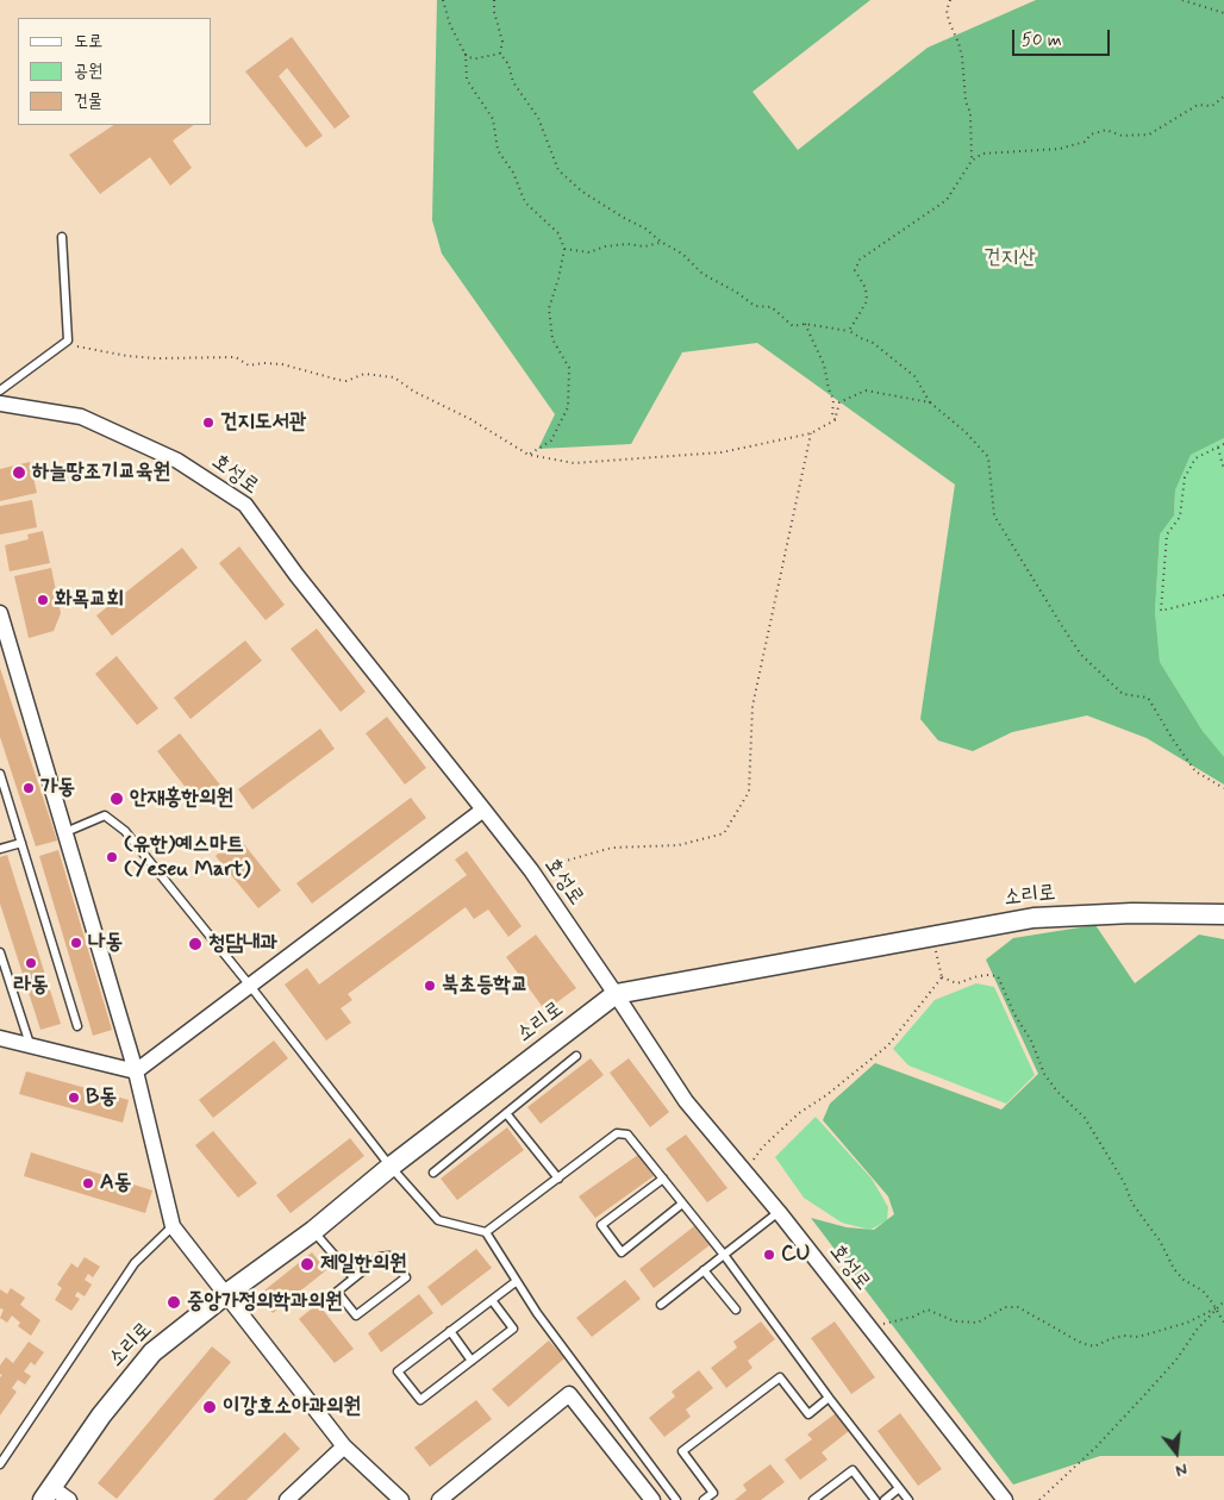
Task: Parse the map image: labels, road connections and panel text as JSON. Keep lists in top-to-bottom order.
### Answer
{
  "streets": {
    "street": ["호성로", "소리로"]
  },
  "crossings": [
    ["호성로", "소리로"]
  ],
  "parks": ["건지산"],
  "places": [
    "건지도서관",
    "하늘땅조기교육원",
    "화목교회",
    "가동",
    "안재홍한의원",
    "(유한)예스마트 (Yeseu Mart)",
    "나동",
    "청담내과",
    "라동",
    "북초등학교",
    "B동",
    "A동",
    "CU",
    "제일한의원",
    "중앙가정의학과의원",
    "이강호소아과의원"
  ],
  "legend": ["도로", "공원", "건물"],
  "scale_bar": "50 m",
  "north": "bottom"
}
